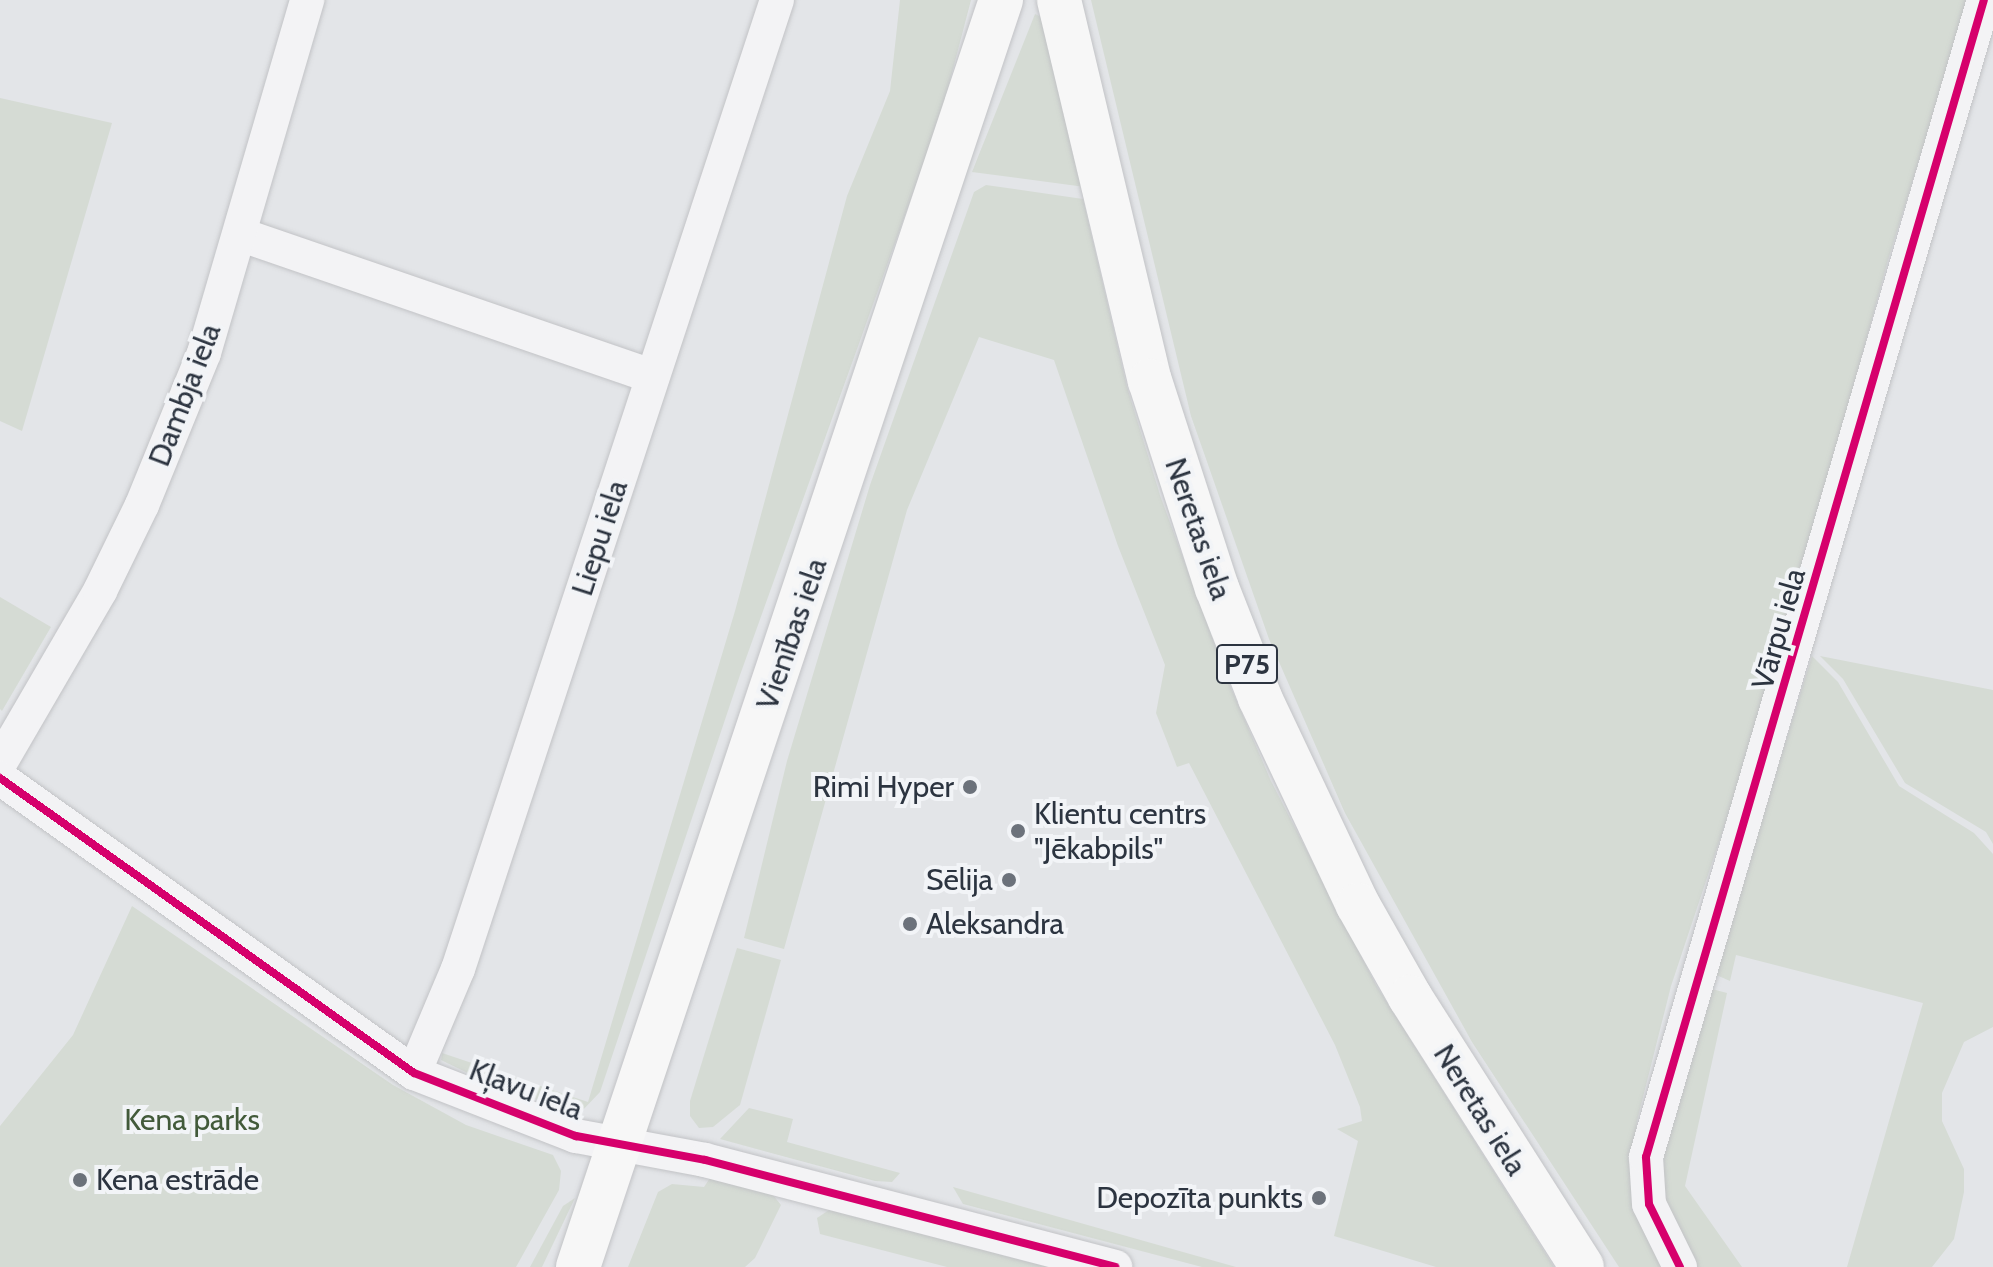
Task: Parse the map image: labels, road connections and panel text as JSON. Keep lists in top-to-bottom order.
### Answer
{
  "streets": {
    "main road": ["Neretas iela", "Vienības iela", "P75"],
    "street": [
      "Dambja iela",
      "Liepu iela",
      "Vārpu iela",
      "Kļavu iela"
    ]
  },
  "crossings": [
    ["Liepu iela", "Kļavu iela"],
    ["Vienības iela", "Kļavu iela"]
  ],
  "parks": ["Kena parks"],
  "places": [
    "Rimi Hyper",
    "Klientu centrs \"Jēkabpils\"",
    "Sēlija",
    "Aleksandra",
    "Kena estrāde",
    "Depozīta punkts"
  ]
}
